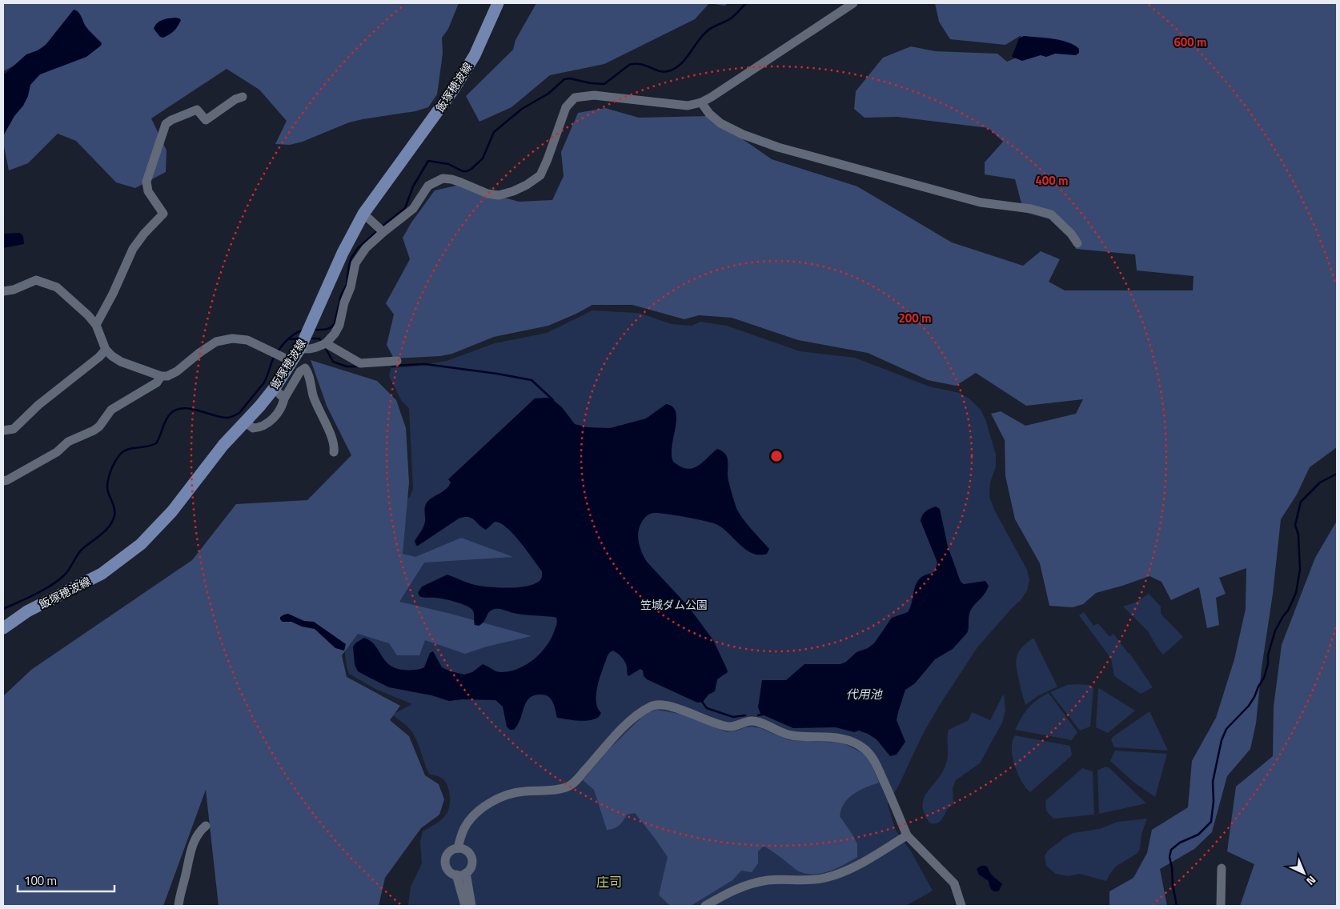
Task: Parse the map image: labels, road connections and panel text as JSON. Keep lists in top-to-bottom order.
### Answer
{
  "streets": {
    "main road": ["飯塚穂波線"]
  },
  "districts": ["庄司"],
  "water": ["代用池"],
  "parks": ["笠城ダム公園"],
  "scale_bar": "100 m",
  "north": "bottom right",
  "rings": ["600 m", "400 m", "200 m"]
}
